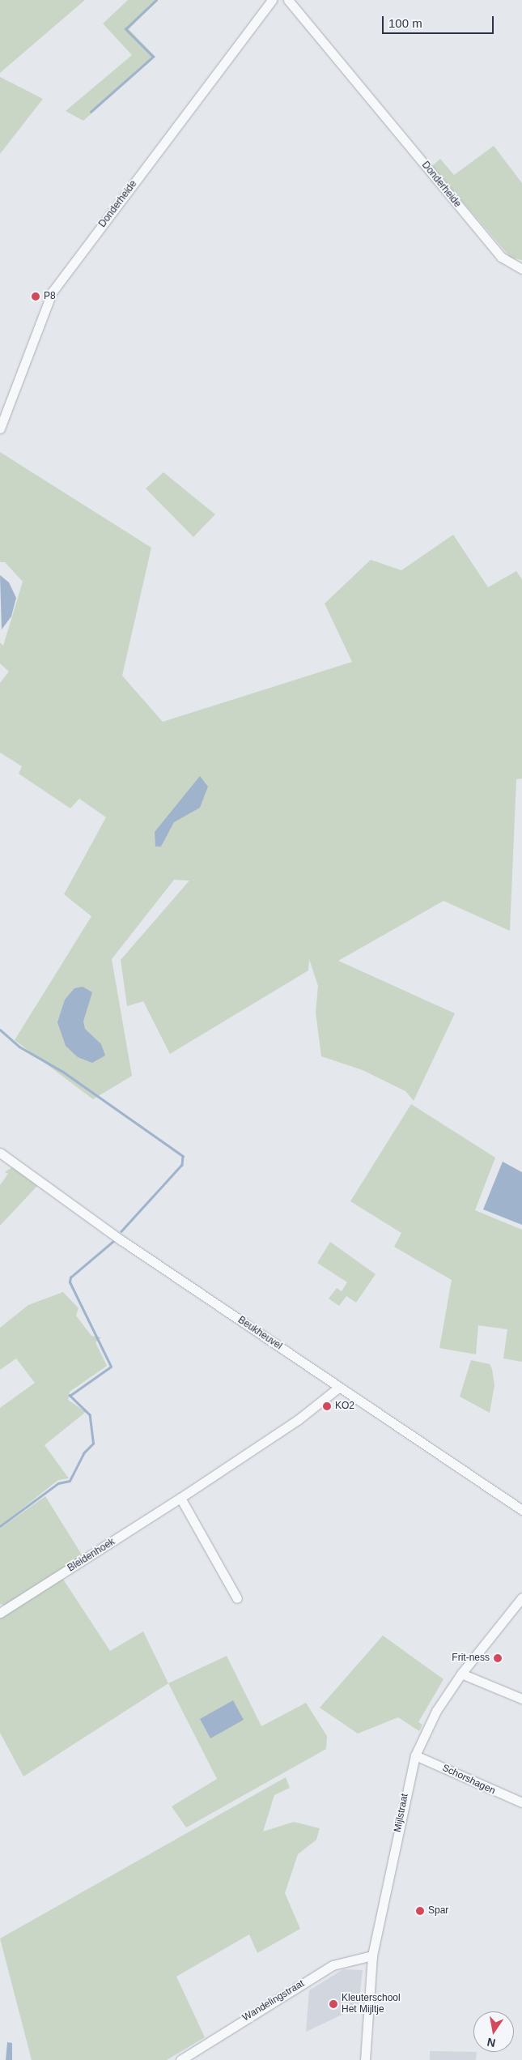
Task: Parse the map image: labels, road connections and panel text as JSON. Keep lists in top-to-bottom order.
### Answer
{
  "streets": {
    "street": [
      "Donderheide",
      "Beukheuvel",
      "Bleidenhoek",
      "Schorshagen",
      "Mijlstraat",
      "Wandelingstraat"
    ]
  },
  "crossings": [
    ["Beukheuvel", "Bleidenhoek"],
    ["Schorshagen", "Mijlstraat"],
    ["Mijlstraat", "Wandelingstraat"]
  ],
  "places": [
    "P8",
    "KO2",
    "Frit-ness",
    "Spar",
    "Kleuterschool Het Mijltje"
  ],
  "scale_bar": "100 m",
  "north": "bottom"
}
